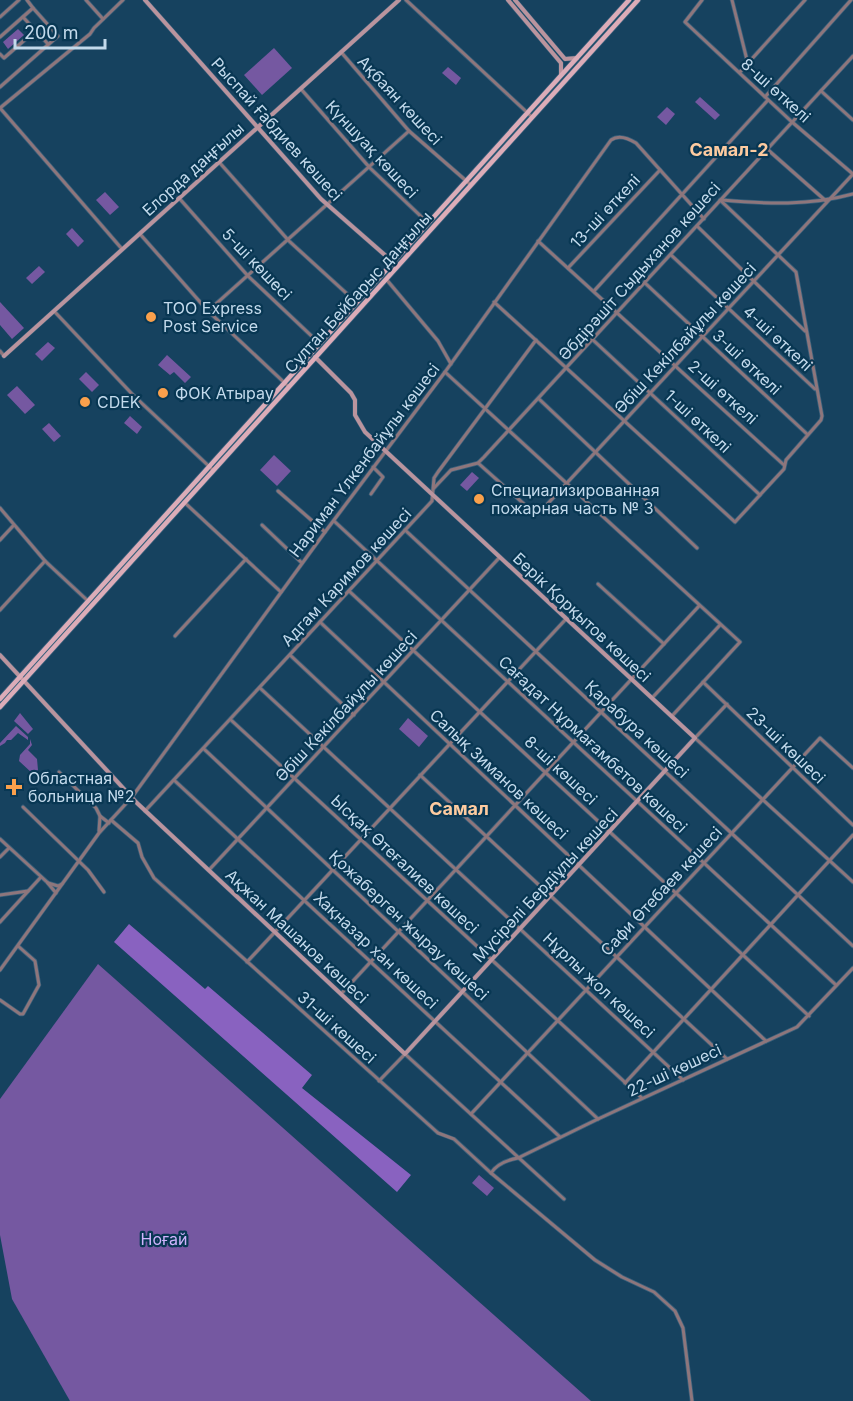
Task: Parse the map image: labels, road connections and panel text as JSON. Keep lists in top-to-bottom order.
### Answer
{
  "streets": {
    "main road": ["Сұлтан Бейбарыс даңғылы"],
    "street": [
      "8-ші өткелі",
      "Ақбаян көшесі",
      "Рыспай Ғабдиев көшесі",
      "Күншуақ көшесі",
      "Елорда даңғылы",
      "13-ші өткелі",
      "5-ші көшесі",
      "Әбдірәшіт Сыдыханов көшесі",
      "Әбіш Кекілбайұлы көшесі",
      "4-ші өткелі",
      "3-ші өткелі",
      "2-ші өткелі",
      "1-ші өткелі",
      "Нариман Үлкенбайұлы көшесі",
      "Адгам Каримов көшесі",
      "Берік Қорқытов көшесі",
      "Қарабура көшесі",
      "Сағадат Нұрмағамбетов көшесі",
      "23-шi көшесi",
      "8-шi көшесi",
      "Салық Зиманов көшесі",
      "Ысқақ Өтеғалиев көшесі",
      "Мүсірәлі Бердіұлы көшесі",
      "Сафи Өтебаев көшесі",
      "Қожаберген жырау көшесі",
      "Ақжан Машанов көшесі",
      "Хақназар хан көшесі",
      "Нұрлы жол көшесі",
      "31-ші көшесі",
      "22-ші көшесі"
    ]
  },
  "crossings": [
    ["8-ші өткелі", "Әбдірәшіт Сыдыханов көшесі"],
    ["8-ші өткелі", "Әбіш Кекілбайұлы көшесі"],
    ["Ақбаян көшесі", "Елорда даңғылы"],
    ["Ақбаян көшесі", "Сұлтан Бейбарыс даңғылы"],
    ["Рыспай Ғабдиев көшесі", "Елорда даңғылы"],
    ["Рыспай Ғабдиев көшесі", "Сұлтан Бейбарыс даңғылы"],
    ["Күншуақ көшесі", "Елорда даңғылы"],
    ["Күншуақ көшесі", "Сұлтан Бейбарыс даңғылы"],
    ["Елорда даңғылы", "5-ші көшесі"],
    ["13-ші өткелі", "2-ші өткелі"],
    ["13-ші өткелі", "Нариман Үлкенбайұлы көшесі"],
    ["5-ші көшесі", "Сұлтан Бейбарыс даңғылы"],
    ["Әбдірәшіт Сыдыханов көшесі", "Әбіш Кекілбайұлы көшесі"],
    ["Әбдірәшіт Сыдыханов көшесі", "4-ші өткелі"],
    ["Әбдірәшіт Сыдыханов көшесі", "3-ші өткелі"],
    ["Әбдірәшіт Сыдыханов көшесі", "2-ші өткелі"],
    ["Әбдірәшіт Сыдыханов көшесі", "1-ші өткелі"],
    ["Сұлтан Бейбарыс даңғылы", "Берік Қорқытов көшесі"],
    ["Сұлтан Бейбарыс даңғылы", "Ақжан Машанов көшесі"],
    ["Әбіш Кекілбайұлы көшесі", "4-ші өткелі"],
    ["Әбіш Кекілбайұлы көшесі", "3-ші өткелі"],
    ["Әбіш Кекілбайұлы көшесі", "2-ші өткелі"],
    ["Әбіш Кекілбайұлы көшесі", "1-ші өткелі"],
    ["Әбіш Кекілбайұлы көшесі", "Берік Қорқытов көшесі"],
    ["Әбіш Кекілбайұлы көшесі", "Қарабура көшесі"],
    ["Әбіш Кекілбайұлы көшесі", "Сағадат Нұрмағамбетов көшесі"],
    ["Әбіш Кекілбайұлы көшесі", "8-шi көшесi"],
    ["Әбіш Кекілбайұлы көшесі", "Салық Зиманов көшесі"],
    ["Әбіш Кекілбайұлы көшесі", "Ысқақ Өтеғалиев көшесі"],
    ["Әбіш Кекілбайұлы көшесі", "Қожаберген жырау көшесі"],
    ["Әбіш Кекілбайұлы көшесі", "Ақжан Машанов көшесі"],
    ["Әбіш Кекілбайұлы көшесі", "Хақназар хан көшесі"],
    ["Әбіш Кекілбайұлы көшесі", "Нұрлы жол көшесі"],
    ["2-ші өткелі", "Нариман Үлкенбайұлы көшесі"],
    ["Нариман Үлкенбайұлы көшесі", "Берік Қорқытов көшесі"],
    ["Нариман Үлкенбайұлы көшесі", "Сағадат Нұрмағамбетов көшесі"],
    ["Нариман Үлкенбайұлы көшесі", "Ақжан Машанов көшесі"],
    ["Нариман Үлкенбайұлы көшесі", "31-ші көшесі"],
    ["Адгам Каримов көшесі", "Берік Қорқытов көшесі"],
    ["Адгам Каримов көшесі", "Қарабура көшесі"],
    ["Адгам Каримов көшесі", "Сағадат Нұрмағамбетов көшесі"],
    ["Адгам Каримов көшесі", "8-шi көшесi"],
    ["Адгам Каримов көшесі", "Салық Зиманов көшесі"],
    ["Адгам Каримов көшесі", "Ысқақ Өтеғалиев көшесі"],
    ["Адгам Каримов көшесі", "Қожаберген жырау көшесі"],
    ["Адгам Каримов көшесі", "Ақжан Машанов көшесі"],
    ["Адгам Каримов көшесі", "Хақназар хан көшесі"],
    ["Адгам Каримов көшесі", "Нұрлы жол көшесі"],
    ["Берік Қорқытов көшесі", "Мүсірәлі Бердіұлы көшесі"],
    ["Берік Қорқытов көшесі", "Сафи Өтебаев көшесі"],
    ["Қарабура көшесі", "Мүсірәлі Бердіұлы көшесі"],
    ["Қарабура көшесі", "Сафи Өтебаев көшесі"],
    ["Сағадат Нұрмағамбетов көшесі", "Мүсірәлі Бердіұлы көшесі"],
    ["Сағадат Нұрмағамбетов көшесі", "Сафи Өтебаев көшесі"],
    ["Сағадат Нұрмағамбетов көшесі", "22-ші көшесі"],
    ["23-шi көшесi", "Мүсірәлі Бердіұлы көшесі"],
    ["23-шi көшесi", "Сафи Өтебаев көшесі"],
    ["8-шi көшесi", "Мүсірәлі Бердіұлы көшесі"],
    ["8-шi көшесi", "Сафи Өтебаев көшесі"],
    ["8-шi көшесi", "22-ші көшесі"],
    ["Салық Зиманов көшесі", "Мүсірәлі Бердіұлы көшесі"],
    ["Салық Зиманов көшесі", "Сафи Өтебаев көшесі"],
    ["Салық Зиманов көшесі", "22-ші көшесі"],
    ["Ысқақ Өтеғалиев көшесі", "Мүсірәлі Бердіұлы көшесі"],
    ["Ысқақ Өтеғалиев көшесі", "Сафи Өтебаев көшесі"],
    ["Ысқақ Өтеғалиев көшесі", "22-ші көшесі"],
    ["Мүсірәлі Бердіұлы көшесі", "Қожаберген жырау көшесі"],
    ["Мүсірәлі Бердіұлы көшесі", "Ақжан Машанов көшесі"],
    ["Мүсірәлі Бердіұлы көшесі", "Хақназар хан көшесі"],
    ["Мүсірәлі Бердіұлы көшесі", "Нұрлы жол көшесі"],
    ["Мүсірәлі Бердіұлы көшесі", "31-ші көшесі"],
    ["Сафи Өтебаев көшесі", "Қожаберген жырау көшесі"],
    ["Сафи Өтебаев көшесі", "Ақжан Машанов көшесі"],
    ["Сафи Өтебаев көшесі", "Хақназар хан көшесі"],
    ["Сафи Өтебаев көшесі", "Нұрлы жол көшесі"],
    ["Қожаберген жырау көшесі", "22-ші көшесі"],
    ["Ақжан Машанов көшесі", "22-ші көшесі"],
    ["Хақназар хан көшесі", "22-ші көшесі"],
    ["Нұрлы жол көшесі", "22-ші көшесі"],
    ["31-ші көшесі", "22-ші көшесі"]
  ],
  "districts": ["Самал-2", "Самал"],
  "parks": ["Ноғай"],
  "places": {
    "other": [
      "ТОО Express Post Service",
      "ФОК Атырау",
      "CDEK",
      "Специализированная пожарная часть № 3"
    ],
    "health": ["Областная больница №2"]
  },
  "scale_bar": "200 m"
}
